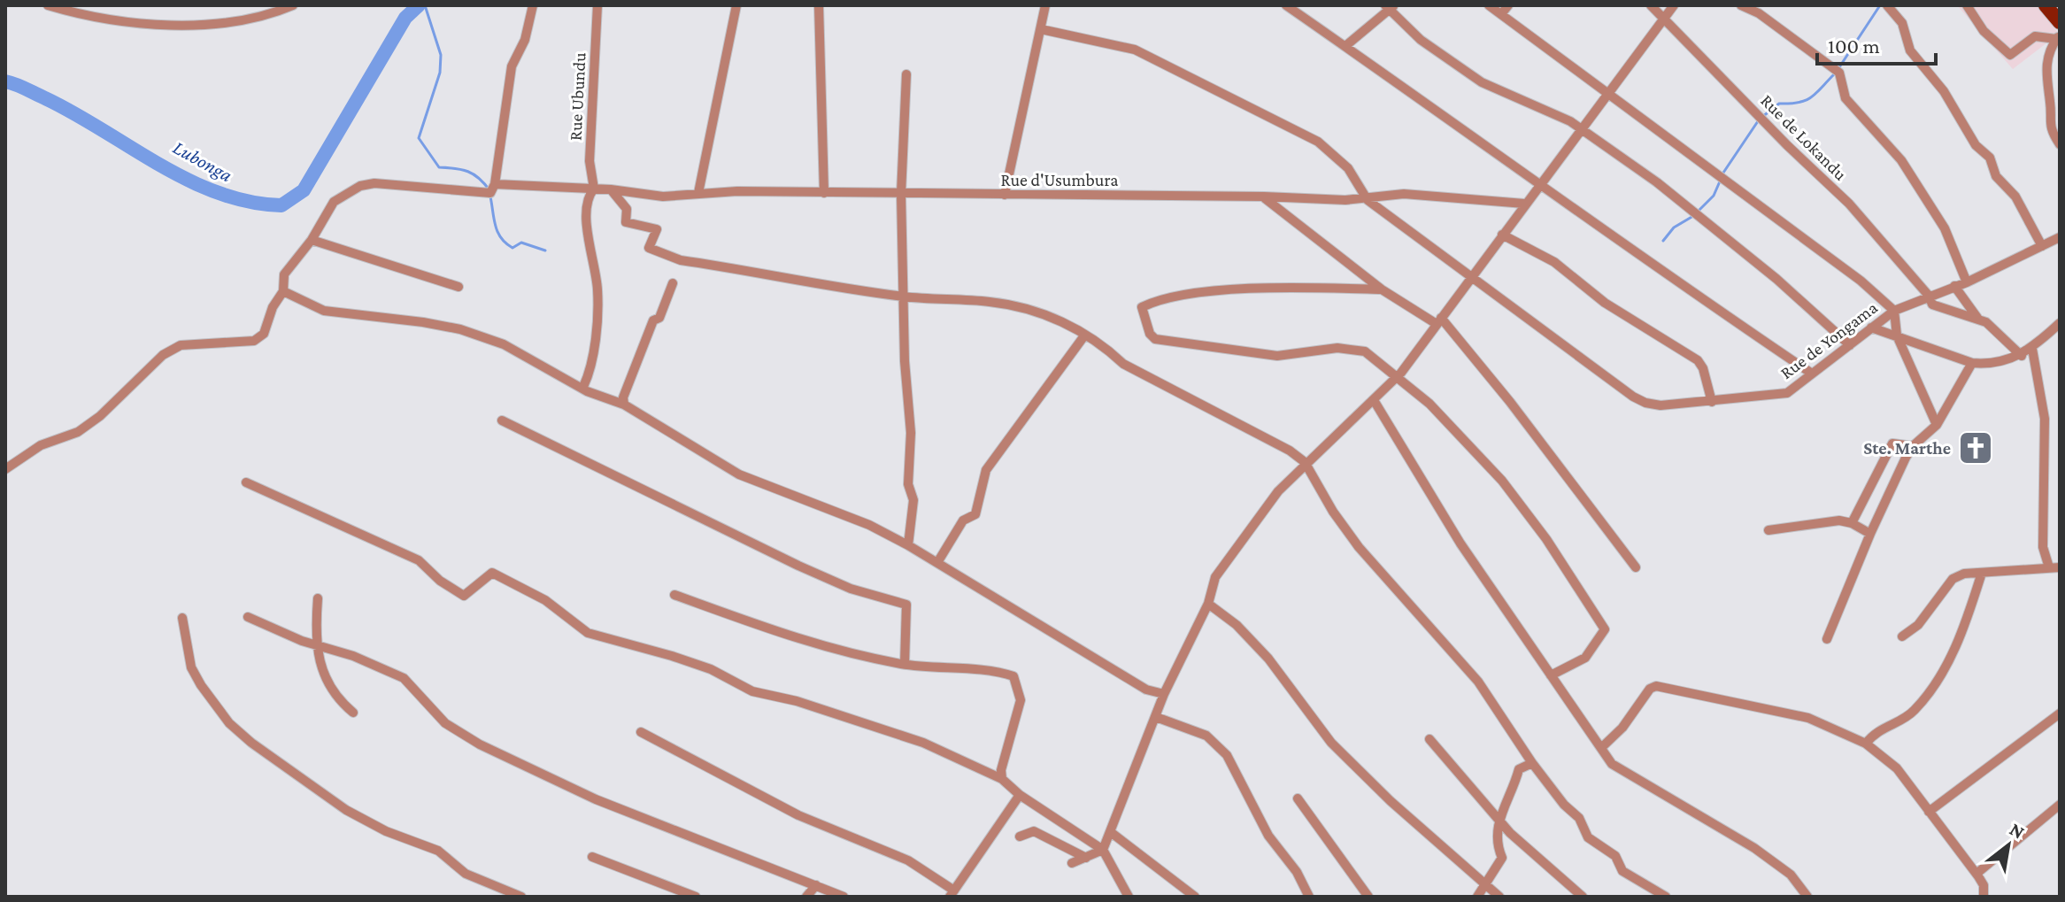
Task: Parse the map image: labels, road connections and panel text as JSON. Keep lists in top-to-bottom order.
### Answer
{
  "streets": {
    "street": [
      "Rue Ubundu",
      "Rue de Lokandu",
      "Rue d'Usumbura",
      "Rue de Yongama"
    ]
  },
  "crossings": [
    ["Rue Ubundu", "Rue d'Usumbura"],
    ["Rue de Lokandu", "Rue de Yongama"],
    ["Rue d'Usumbura", "Rue de Yongama"]
  ],
  "water": ["Lubonga"],
  "places": {
    "church": ["Ste. Marthe"]
  },
  "scale_bar": "100 m",
  "north": "top right"
}
